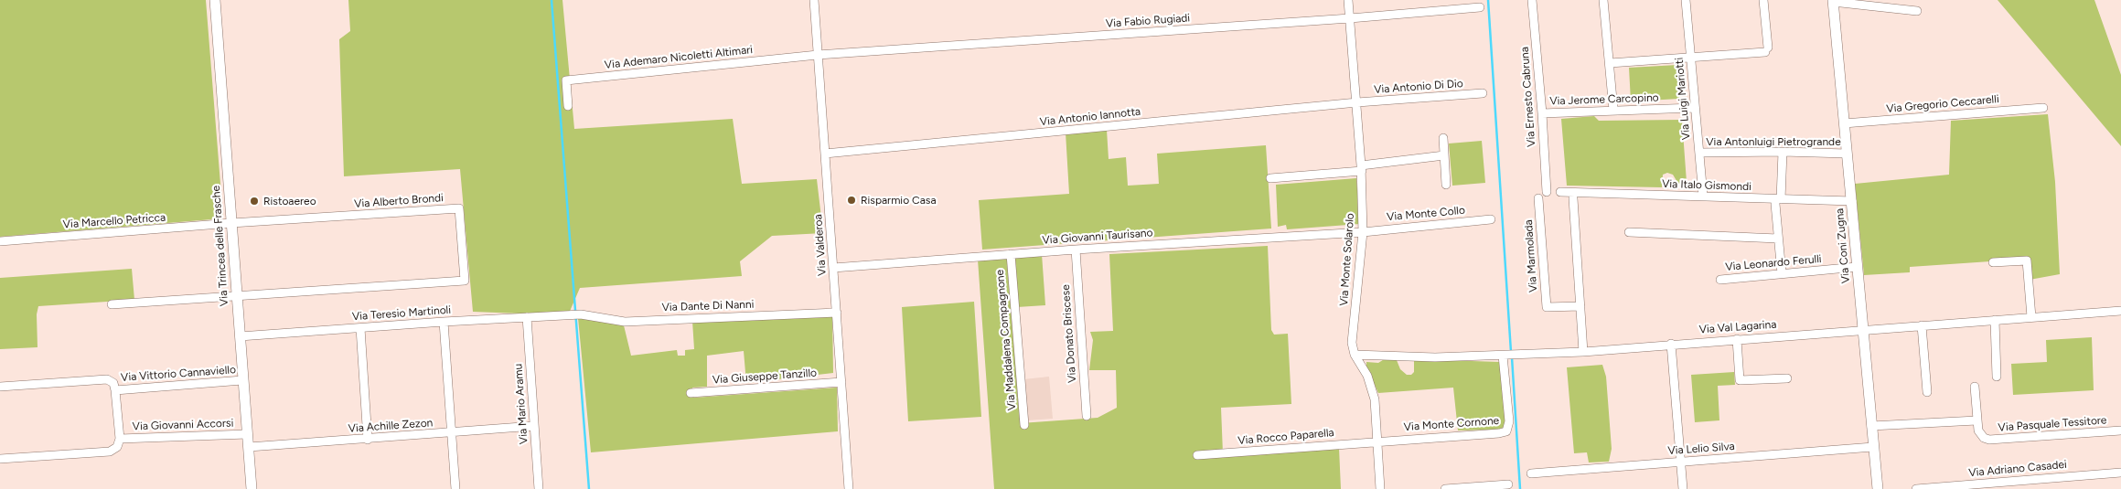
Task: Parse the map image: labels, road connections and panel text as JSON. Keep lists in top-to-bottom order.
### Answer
{
  "streets": {
    "street": [
      "Via Fabio Rugiadi",
      "Via Ademaro Nicoletti Altimari",
      "Via Antonio Di Dio",
      "Via Ernesto Cabruna",
      "Via Luigi Mariotti",
      "Via Jerome Carcopino",
      "Via Gregorio Ceccarelli",
      "Via Antonio Iannotta",
      "Via Antonluigi Pietrogrande",
      "Via Italo Gismondi",
      "Via Alberto Brondi",
      "Via Monte Collo",
      "Via Marcello Petricca",
      "Via Giovanni Taurisano",
      "Via Valderoa",
      "Via Trincea delle Frasche",
      "Via Coni Zugna",
      "Via Marmolada",
      "Via Monte Solarolo",
      "Via Leonardo Ferulli",
      "Via Dante Di Nanni",
      "Via Teresio Martinoli",
      "Via Val Lagarina",
      "Via Donato Briscese",
      "Via Maddalena Compagnone",
      "Via Vittorio Cannaviello",
      "Via Giuseppe Tanzillo",
      "Via Mario Aramu",
      "Via Monte Cornone",
      "Via Pasquale Tessitore",
      "Via Giovanni Accorsi",
      "Via Achille Zezon",
      "Via Rocco Paparella",
      "Via Lelio Silva",
      "Via Adriano Casadei"
    ]
  },
  "crossings": [
    ["Via Fabio Rugiadi", "Via Ademaro Nicoletti Altimari"],
    ["Via Fabio Rugiadi", "Via Valderoa"],
    ["Via Fabio Rugiadi", "Via Monte Solarolo"],
    ["Via Ademaro Nicoletti Altimari", "Via Valderoa"],
    ["Via Antonio Di Dio", "Via Antonio Iannotta"],
    ["Via Antonio Di Dio", "Via Monte Solarolo"],
    ["Via Ernesto Cabruna", "Via Jerome Carcopino"],
    ["Via Luigi Mariotti", "Via Jerome Carcopino"],
    ["Via Luigi Mariotti", "Via Antonluigi Pietrogrande"],
    ["Via Luigi Mariotti", "Via Italo Gismondi"],
    ["Via Gregorio Ceccarelli", "Via Coni Zugna"],
    ["Via Antonio Iannotta", "Via Valderoa"],
    ["Via Antonio Iannotta", "Via Monte Solarolo"],
    ["Via Antonluigi Pietrogrande", "Via Coni Zugna"],
    ["Via Italo Gismondi", "Via Coni Zugna"],
    ["Via Alberto Brondi", "Via Marcello Petricca"],
    ["Via Alberto Brondi", "Via Trincea delle Frasche"],
    ["Via Monte Collo", "Via Giovanni Taurisano"],
    ["Via Monte Collo", "Via Monte Solarolo"],
    ["Via Marcello Petricca", "Via Trincea delle Frasche"],
    ["Via Giovanni Taurisano", "Via Valderoa"],
    ["Via Giovanni Taurisano", "Via Monte Solarolo"],
    ["Via Giovanni Taurisano", "Via Donato Briscese"],
    ["Via Giovanni Taurisano", "Via Maddalena Compagnone"],
    ["Via Valderoa", "Via Dante Di Nanni"],
    ["Via Valderoa", "Via Giuseppe Tanzillo"],
    ["Via Trincea delle Frasche", "Via Teresio Martinoli"],
    ["Via Trincea delle Frasche", "Via Vittorio Cannaviello"],
    ["Via Trincea delle Frasche", "Via Giovanni Accorsi"],
    ["Via Trincea delle Frasche", "Via Achille Zezon"],
    ["Via Coni Zugna", "Via Leonardo Ferulli"],
    ["Via Coni Zugna", "Via Val Lagarina"],
    ["Via Coni Zugna", "Via Lelio Silva"],
    ["Via Monte Solarolo", "Via Val Lagarina"],
    ["Via Monte Solarolo", "Via Monte Cornone"],
    ["Via Monte Solarolo", "Via Rocco Paparella"],
    ["Via Dante Di Nanni", "Via Teresio Martinoli"],
    ["Via Teresio Martinoli", "Via Mario Aramu"],
    ["Via Val Lagarina", "Via Monte Cornone"],
    ["Via Mario Aramu", "Via Achille Zezon"],
    ["Via Monte Cornone", "Via Rocco Paparella"]
  ],
  "places": ["Risparmio Casa", "Ristoaereo"]
}
